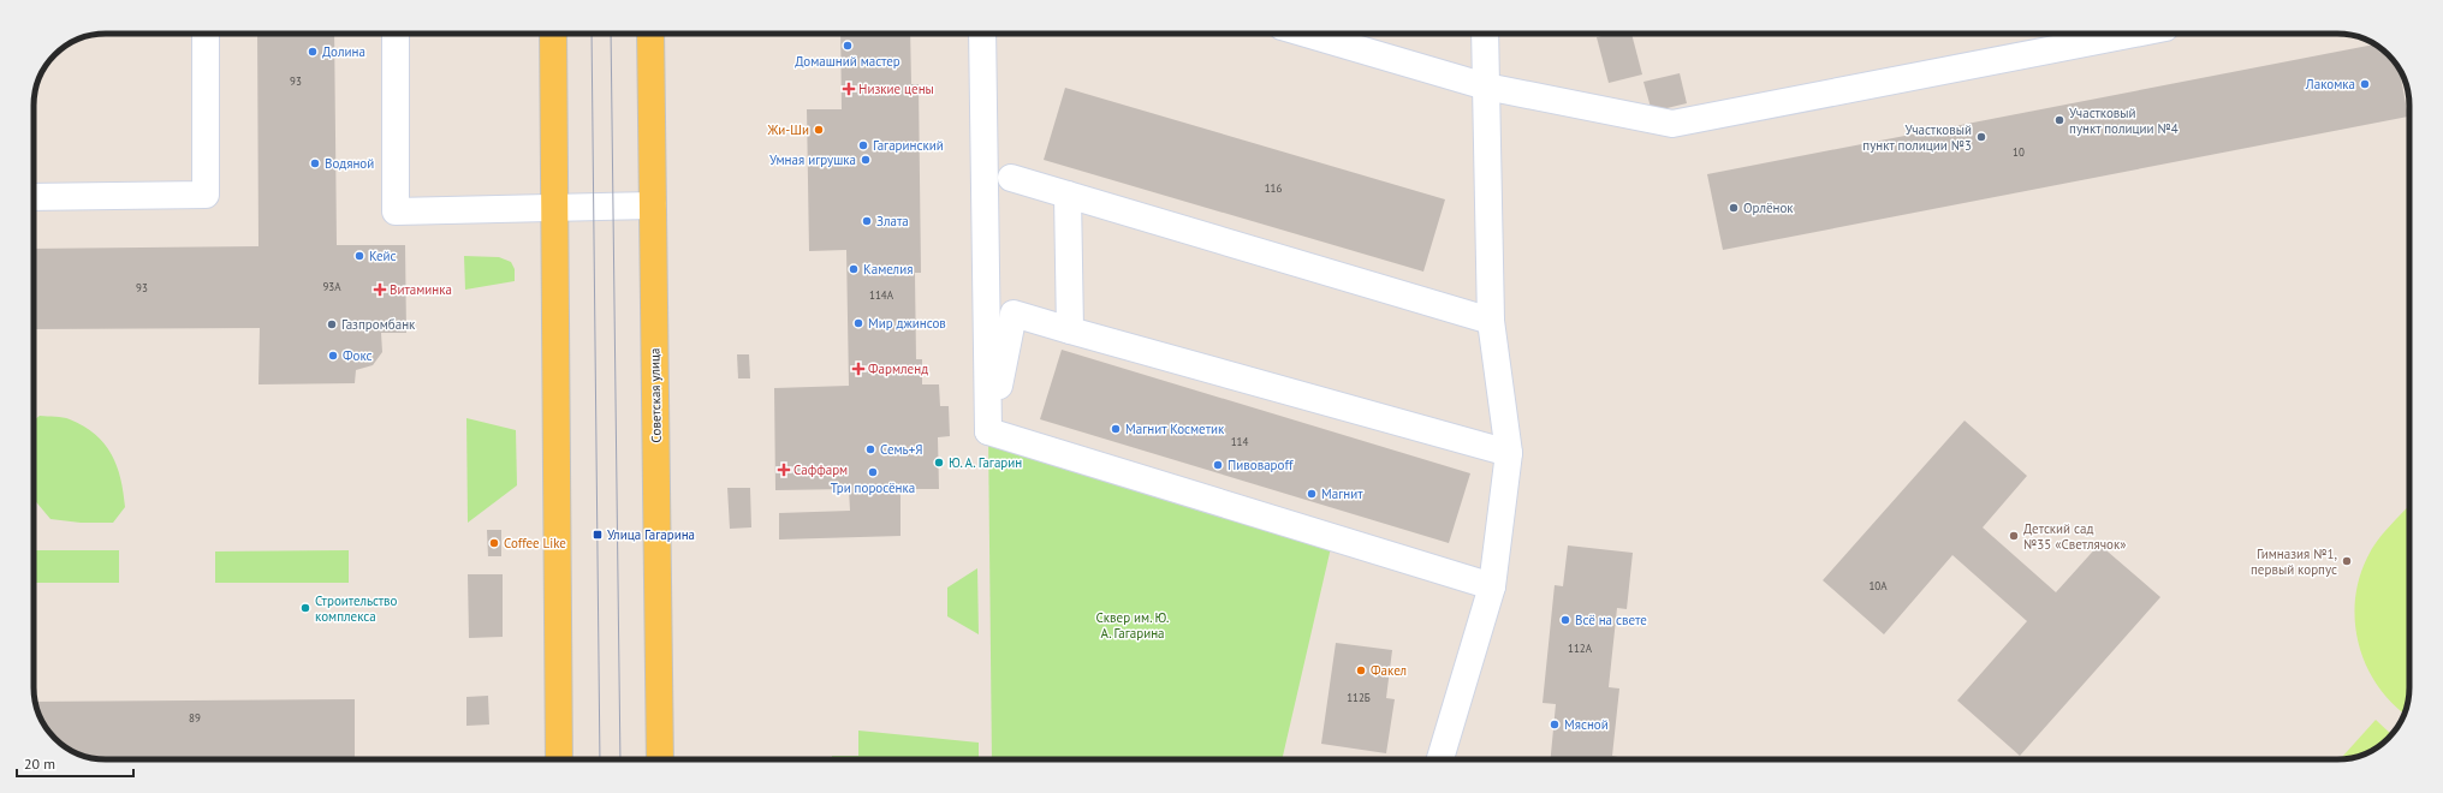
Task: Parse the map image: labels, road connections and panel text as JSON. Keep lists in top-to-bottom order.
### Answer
{
  "streets": {
    "main road": ["Советская улица"]
  },
  "parks": ["Сквер им. Ю. А. Гагарина"],
  "places": {
    "other": [
      "Домашний мастер",
      "Долина",
      "Лакомка",
      "Участковый пункт полиции №4",
      "Жи-Ши",
      "Участковый пункт полиции №3",
      "Гагаринский",
      "Умная игрушка",
      "Водяной",
      "Орлёнок",
      "Злата",
      "Кейс",
      "Камелия",
      "Мир джинсов",
      "Газпромбанк",
      "Фокс",
      "Магнит Косметик",
      "Семь+Я",
      "Ю. А. Гагарин",
      "Пивовароff",
      "Три поросёнка",
      "Магнит",
      "Детский сад №35 «Светлячок»",
      "Coffee Like",
      "Гимназия №1, первый корпус",
      "Строительство комплекса",
      "Всё на свете",
      "Факел",
      "Мясной"
    ],
    "health": [
      "Низкие цены",
      "Витаминка",
      "Фармленд",
      "Саффарм"
    ],
    "transit": ["Улица Гагарина"]
  },
  "house_numbers": [
    "93",
    "10",
    "116",
    "93А",
    "93",
    "114А",
    "114",
    "10А",
    "112А",
    "112Б",
    "89"
  ],
  "scale_bar": "20 m"
}
